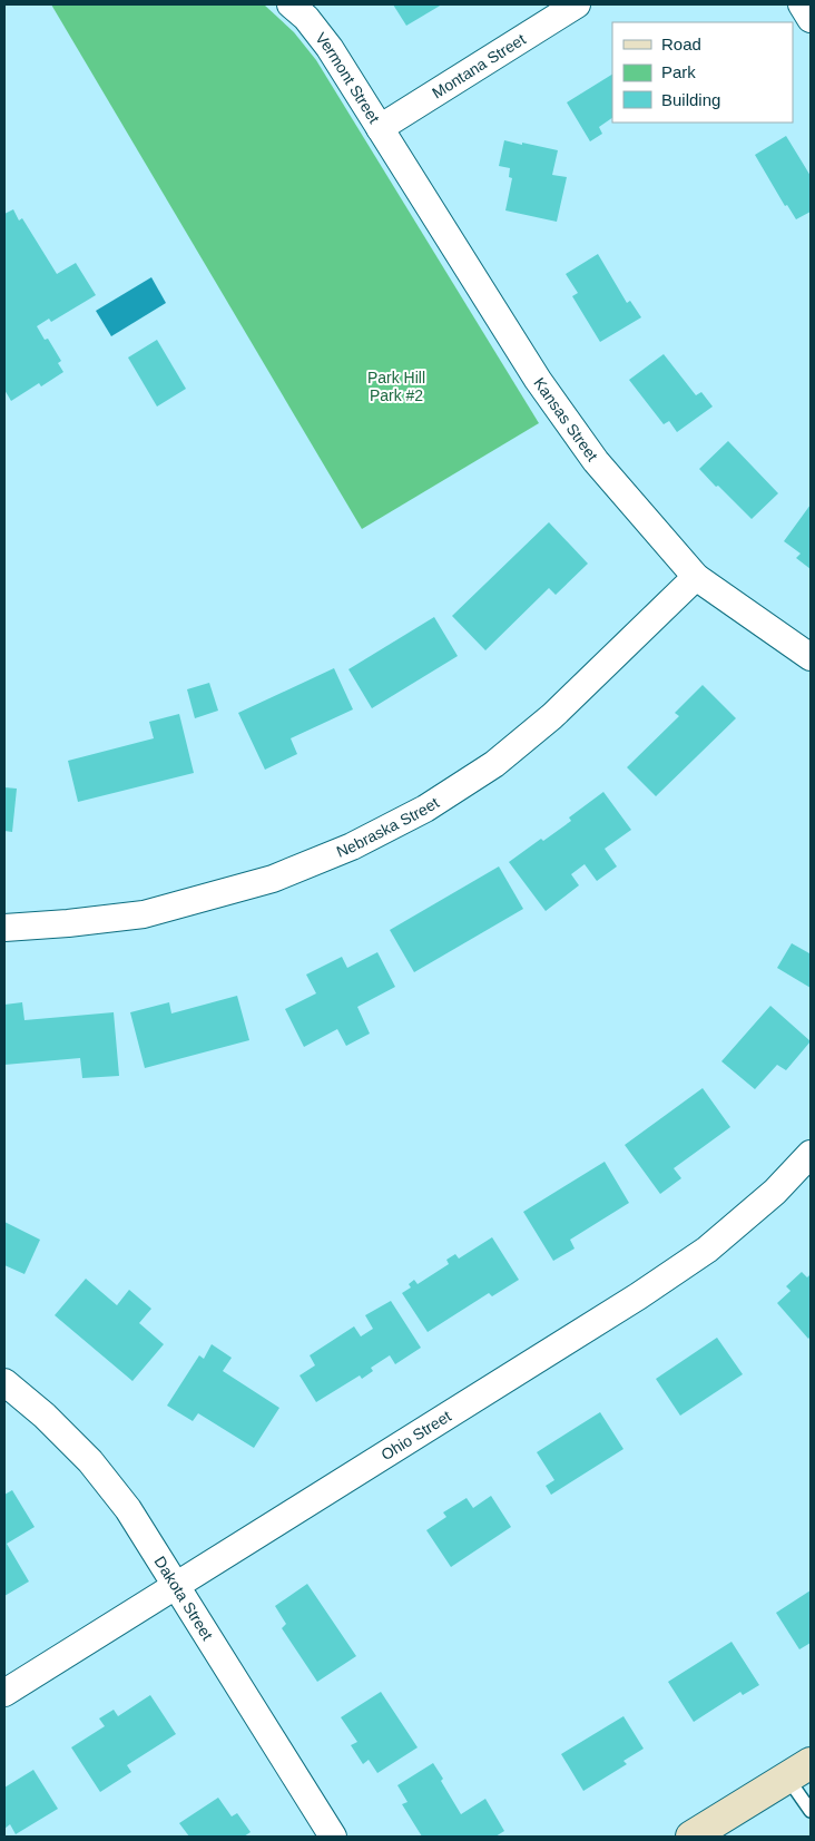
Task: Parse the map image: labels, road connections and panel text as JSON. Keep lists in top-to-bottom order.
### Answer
{
  "streets": {
    "street": [
      "Montana Street",
      "Vermont Street",
      "Kansas Street",
      "Nebraska Street",
      "Ohio Street",
      "Dakota Street"
    ]
  },
  "crossings": [
    ["Montana Street", "Vermont Street"],
    ["Montana Street", "Kansas Street"],
    ["Vermont Street", "Kansas Street"],
    ["Kansas Street", "Nebraska Street"],
    ["Ohio Street", "Dakota Street"]
  ],
  "parks": ["Park Hill Park #2"],
  "legend": ["Road", "Park", "Building"]
}
